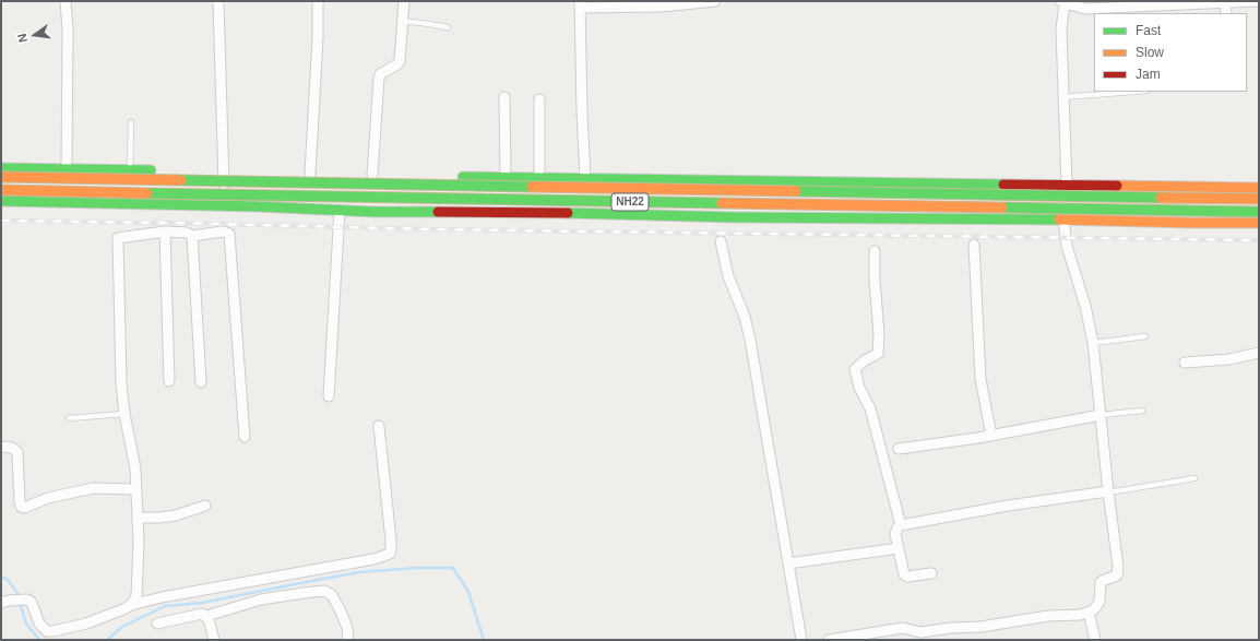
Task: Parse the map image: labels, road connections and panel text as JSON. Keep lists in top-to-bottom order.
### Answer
{
  "streets": {
    "main road": ["NH22"]
  },
  "legend": ["Fast", "Slow", "Jam"],
  "north": "left"
}
